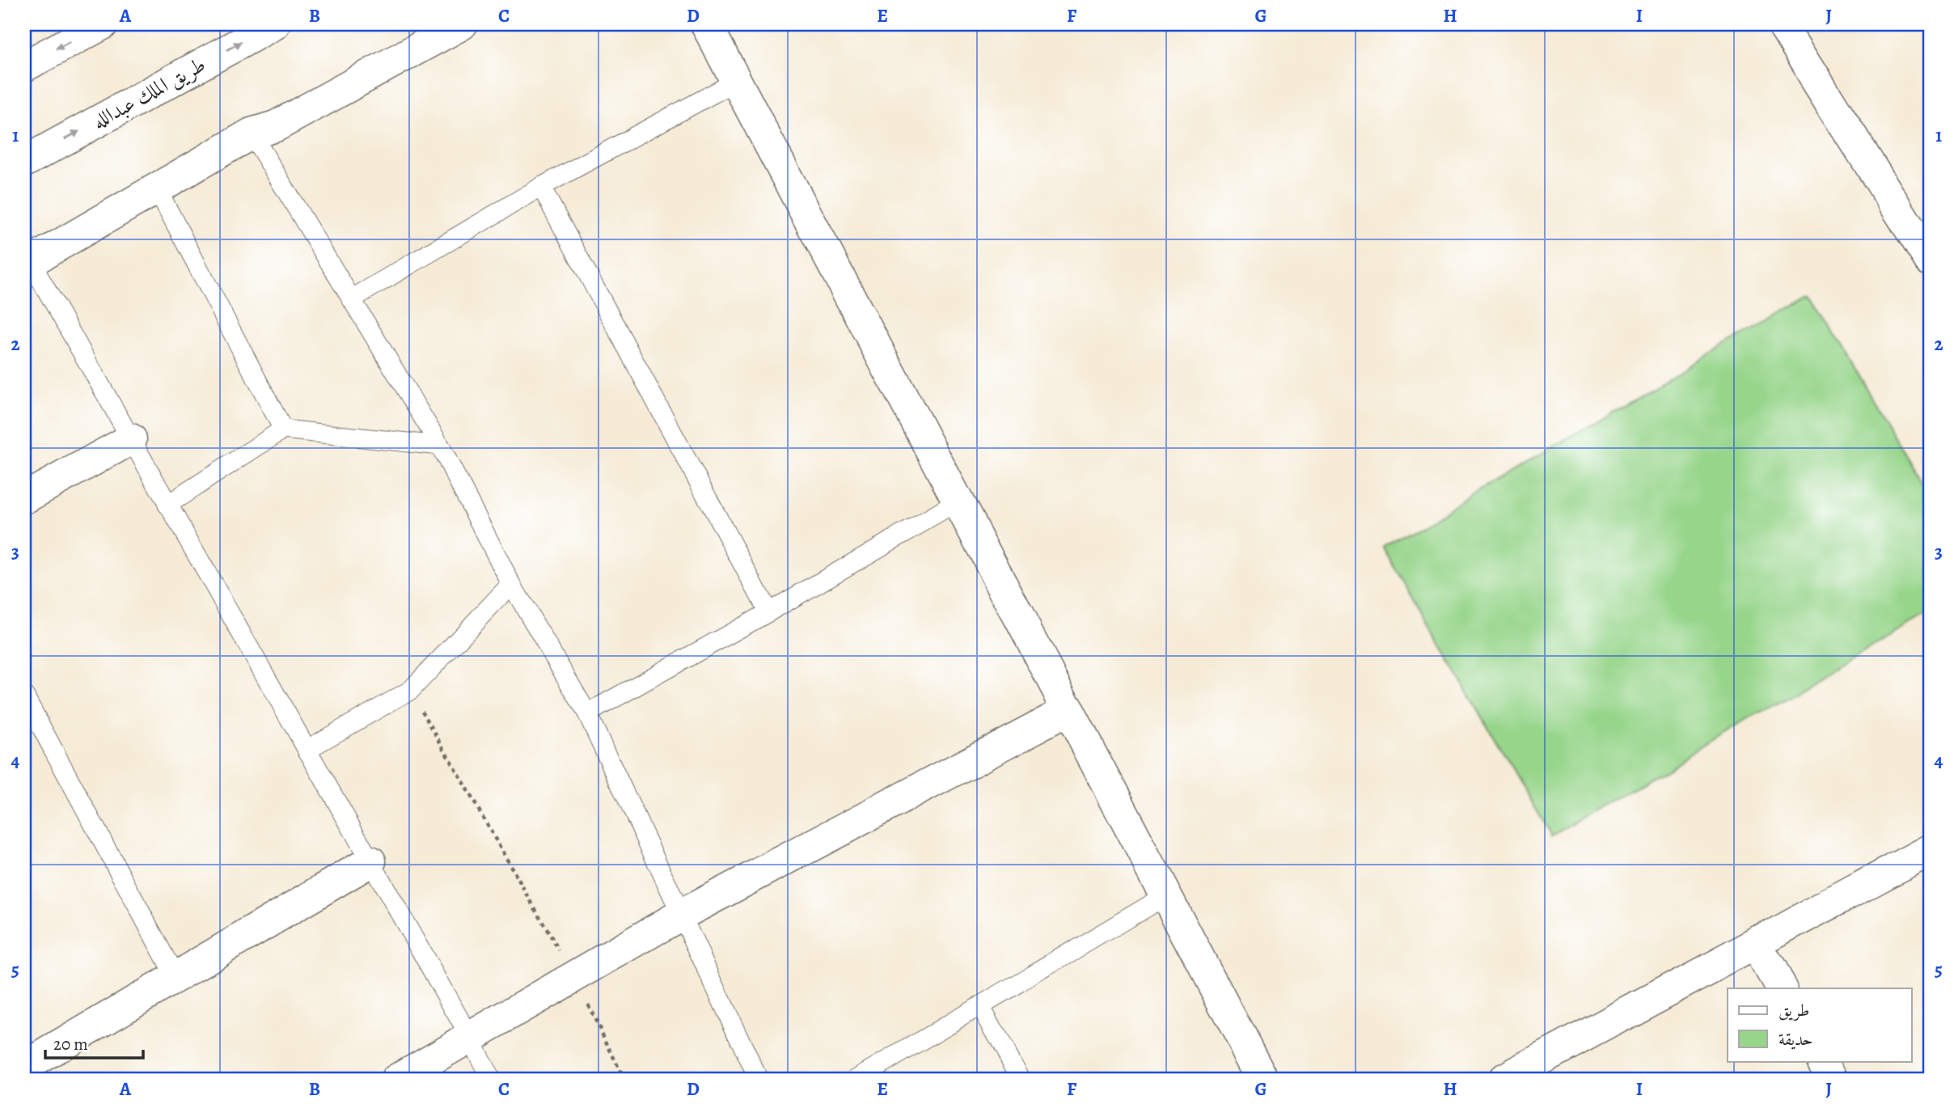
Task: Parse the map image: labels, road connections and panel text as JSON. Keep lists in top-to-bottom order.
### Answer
{
  "streets": {
    "street": ["طريق الملك عبدالله"]
  },
  "legend": ["طريق", "حديقة"],
  "scale_bar": "20 m",
  "grid": {
    "columns": [
      "A",
      "B",
      "C",
      "D",
      "E",
      "F",
      "G",
      "H",
      "I",
      "J"
    ],
    "rows": [
      "1",
      "2",
      "3",
      "4",
      "5"
    ]
  }
}
